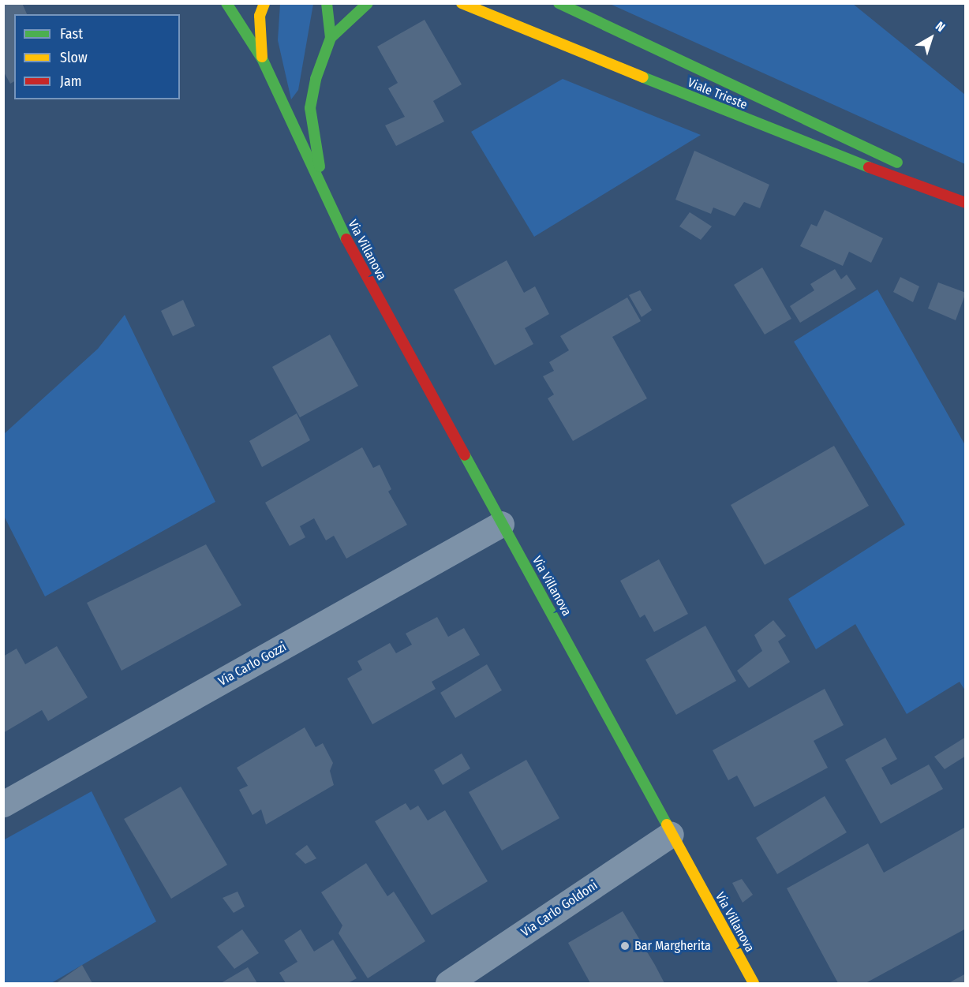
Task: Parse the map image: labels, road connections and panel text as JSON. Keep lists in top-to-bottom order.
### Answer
{
  "streets": {
    "street": [
      "Viale Trieste",
      "Via Villanova",
      "Via Carlo Gozzi",
      "Via Carlo Goldoni"
    ]
  },
  "crossings": [
    ["Via Villanova", "Via Carlo Gozzi"],
    ["Via Villanova", "Via Carlo Goldoni"]
  ],
  "places": ["Bar Margherita"],
  "legend": ["Fast", "Slow", "Jam"],
  "north": "top right"
}
